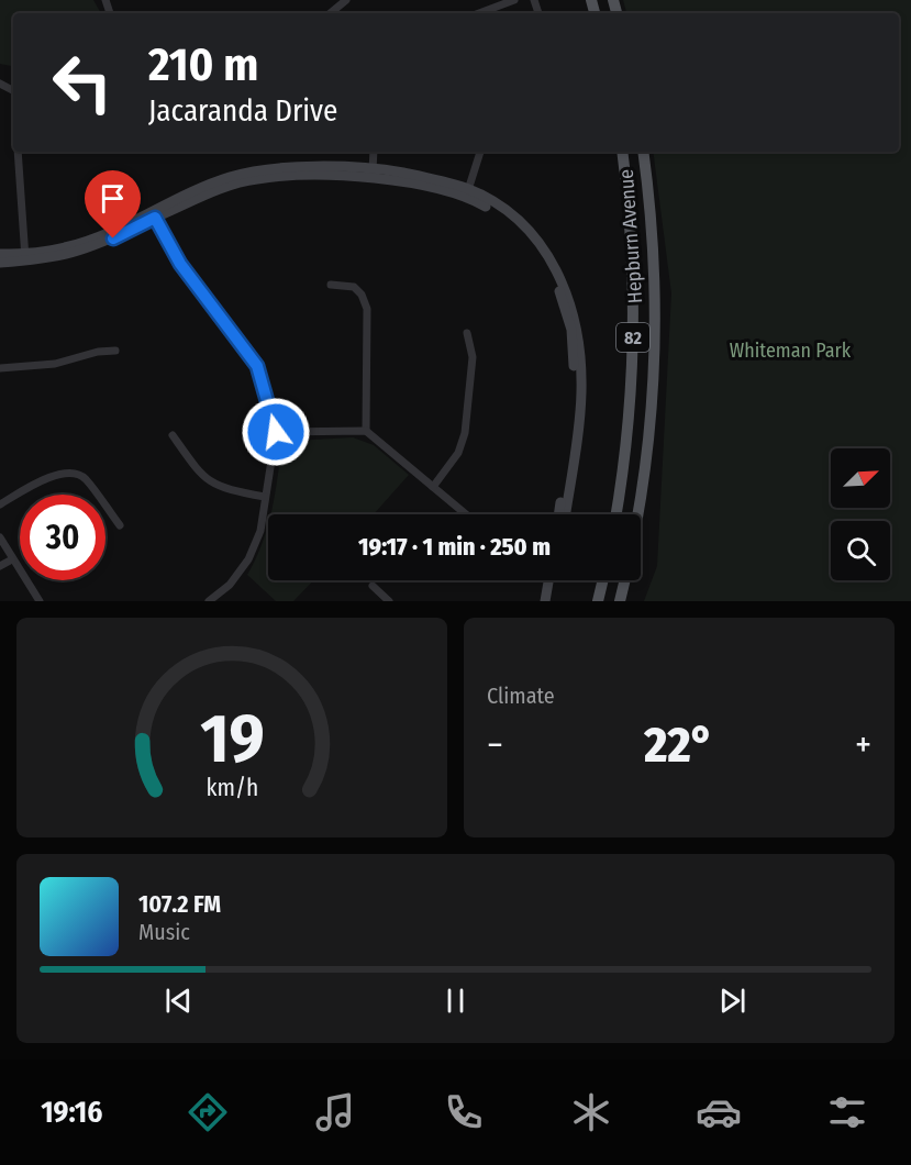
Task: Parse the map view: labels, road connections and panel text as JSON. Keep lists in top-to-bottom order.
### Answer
{
  "streets": {
    "main road": ["Hepburn Avenue", "82"]
  },
  "parks": ["Whiteman Park"],
  "north": "top right",
  "page": {
    "turn": ["210 m", "Jacaranda Drive"],
    "limit": "30",
    "trip": "19:17 · 1 min · 250 m",
    "tile": "Climate",
    "heat": ["−", "22°", "+"],
    "song": ["107.2 FM", "Music"],
    "tabs": "19:16",
    "gauge": ["19", "km/h"]
  }
}
